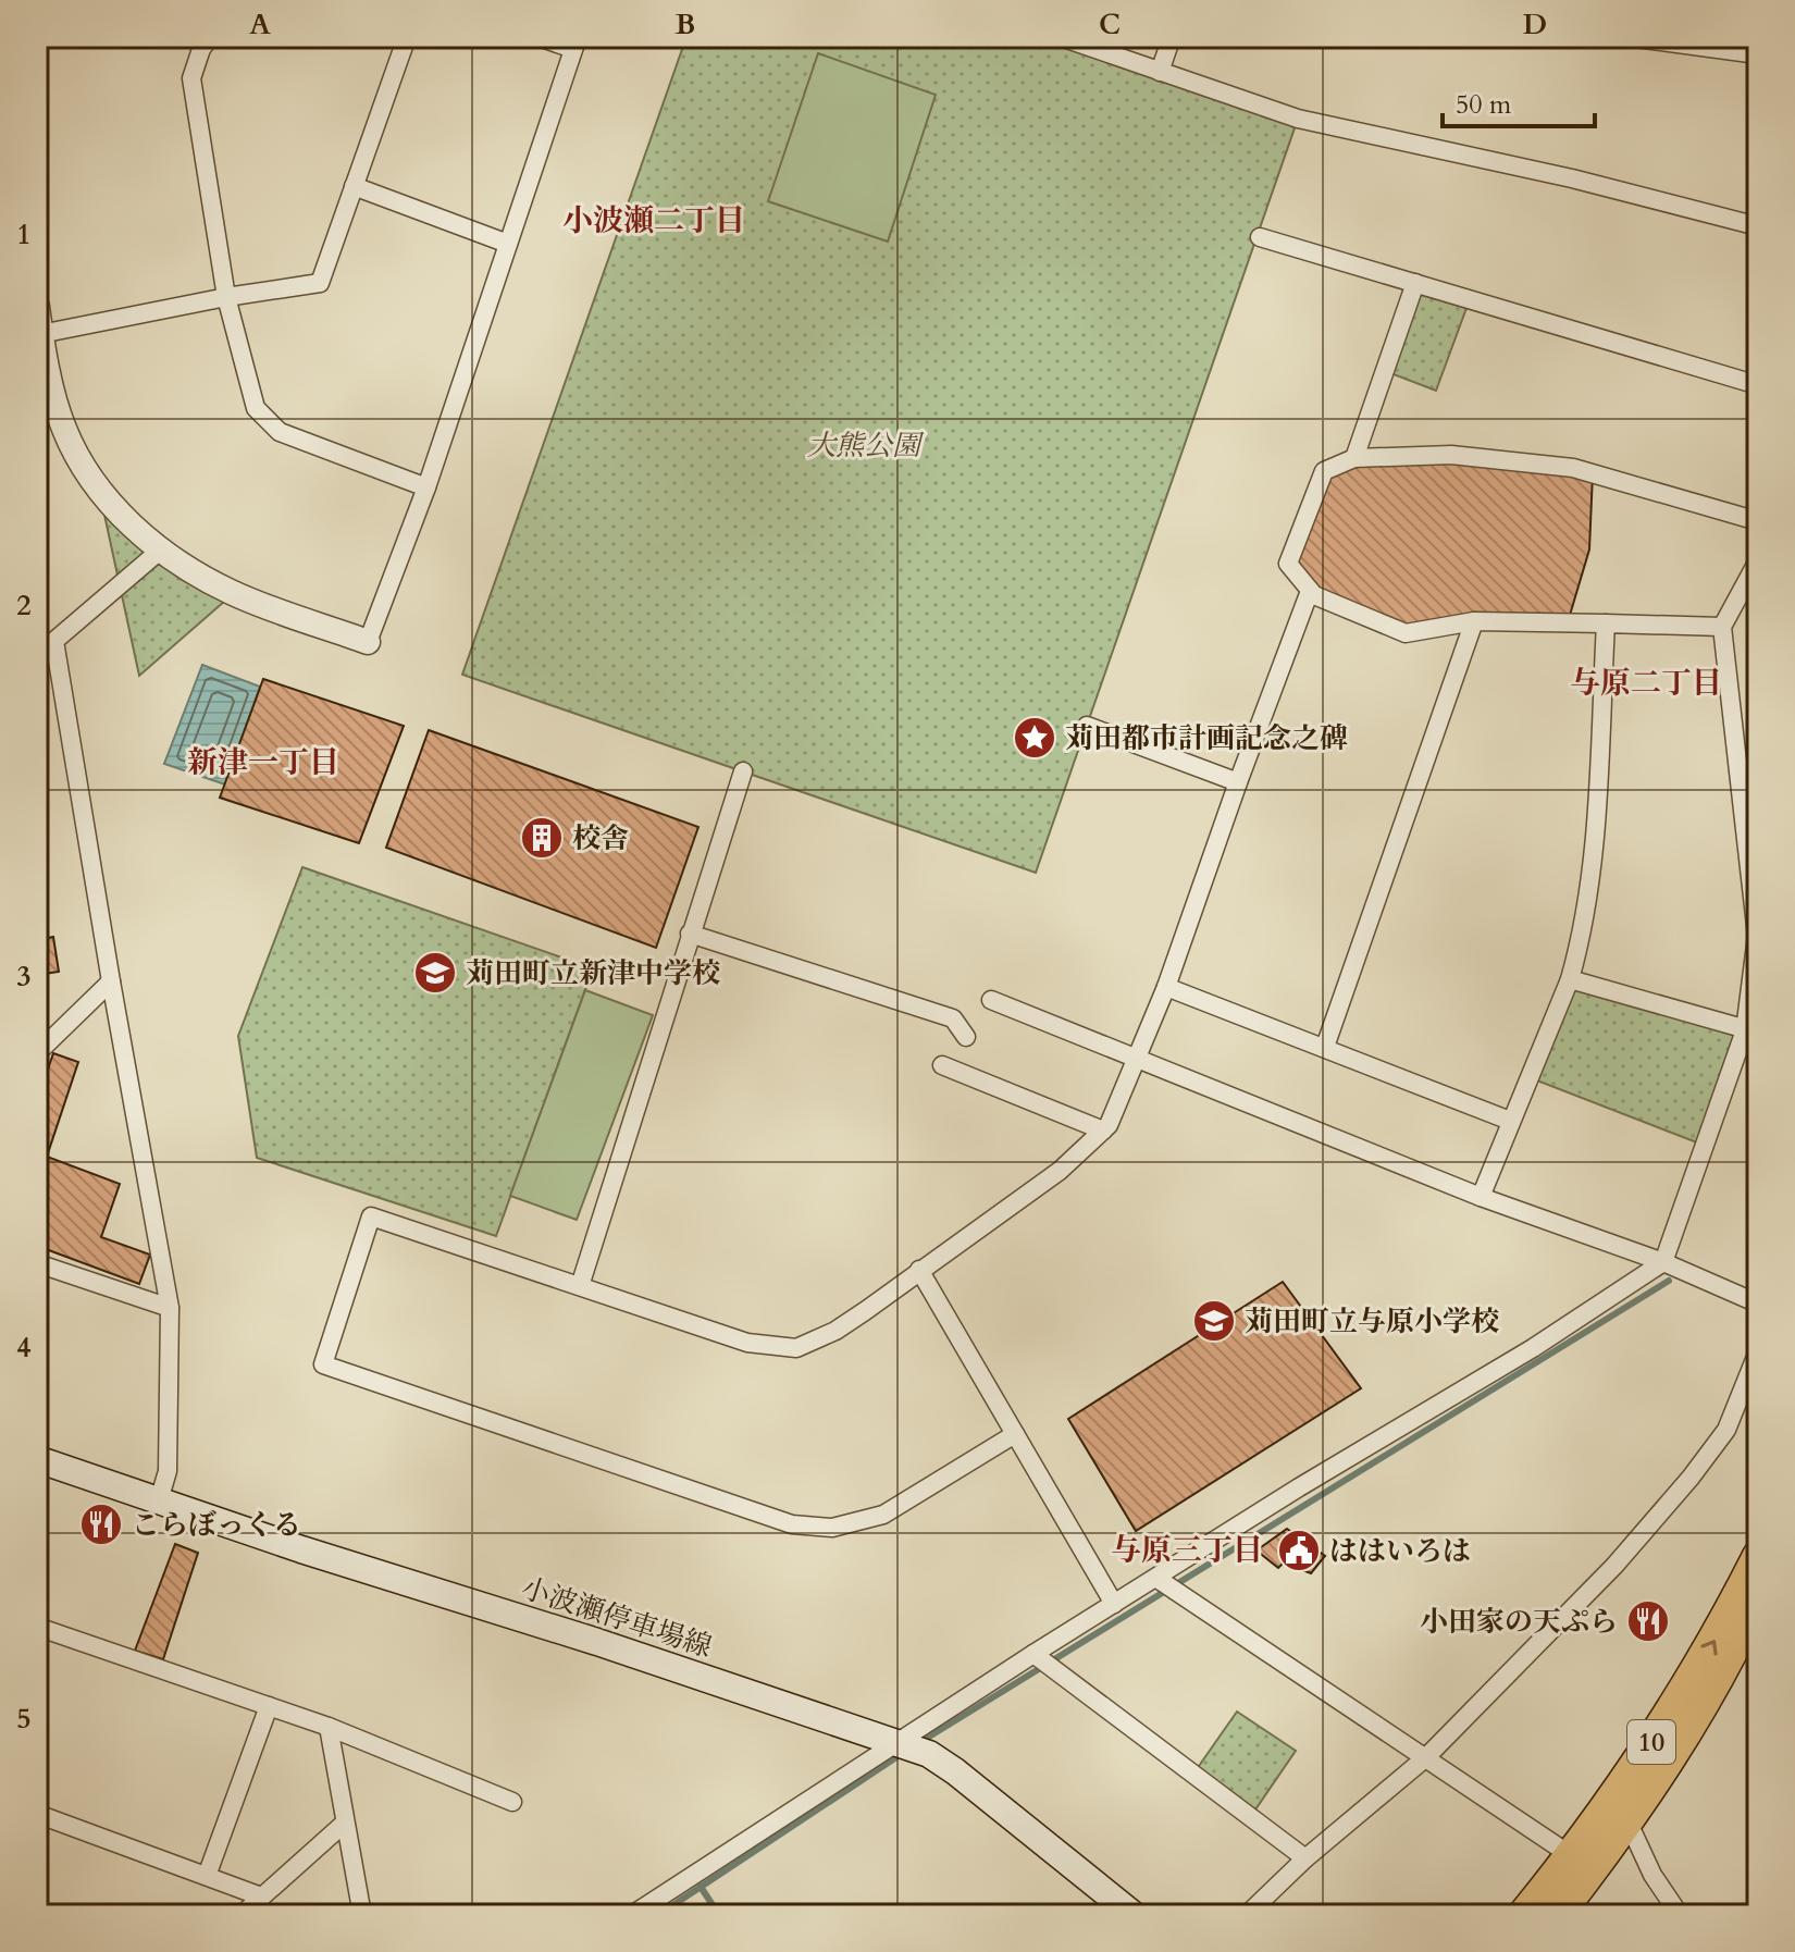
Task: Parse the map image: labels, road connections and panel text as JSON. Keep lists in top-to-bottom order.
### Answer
{
  "streets": {
    "highway": ["10"],
    "main road": ["小波瀬停車場線"]
  },
  "districts": [
    "小波瀬二丁目",
    "与原二丁目",
    "新津一丁目",
    "与原三丁目"
  ],
  "parks": ["大熊公園"],
  "places": {
    "place": ["苅田都市計画記念之碑"],
    "building": ["校舎"],
    "school or university": ["苅田町立新津中学校", "苅田町立与原小学校"],
    "restaurant": ["こらぼっくる", "小田家の天ぷら"],
    "public building": ["ははいろは"]
  },
  "scale_bar": "50 m",
  "grid": {
    "columns": [
      "A",
      "B",
      "C",
      "D"
    ],
    "rows": [
      "1",
      "2",
      "3",
      "4",
      "5"
    ]
  }
}
